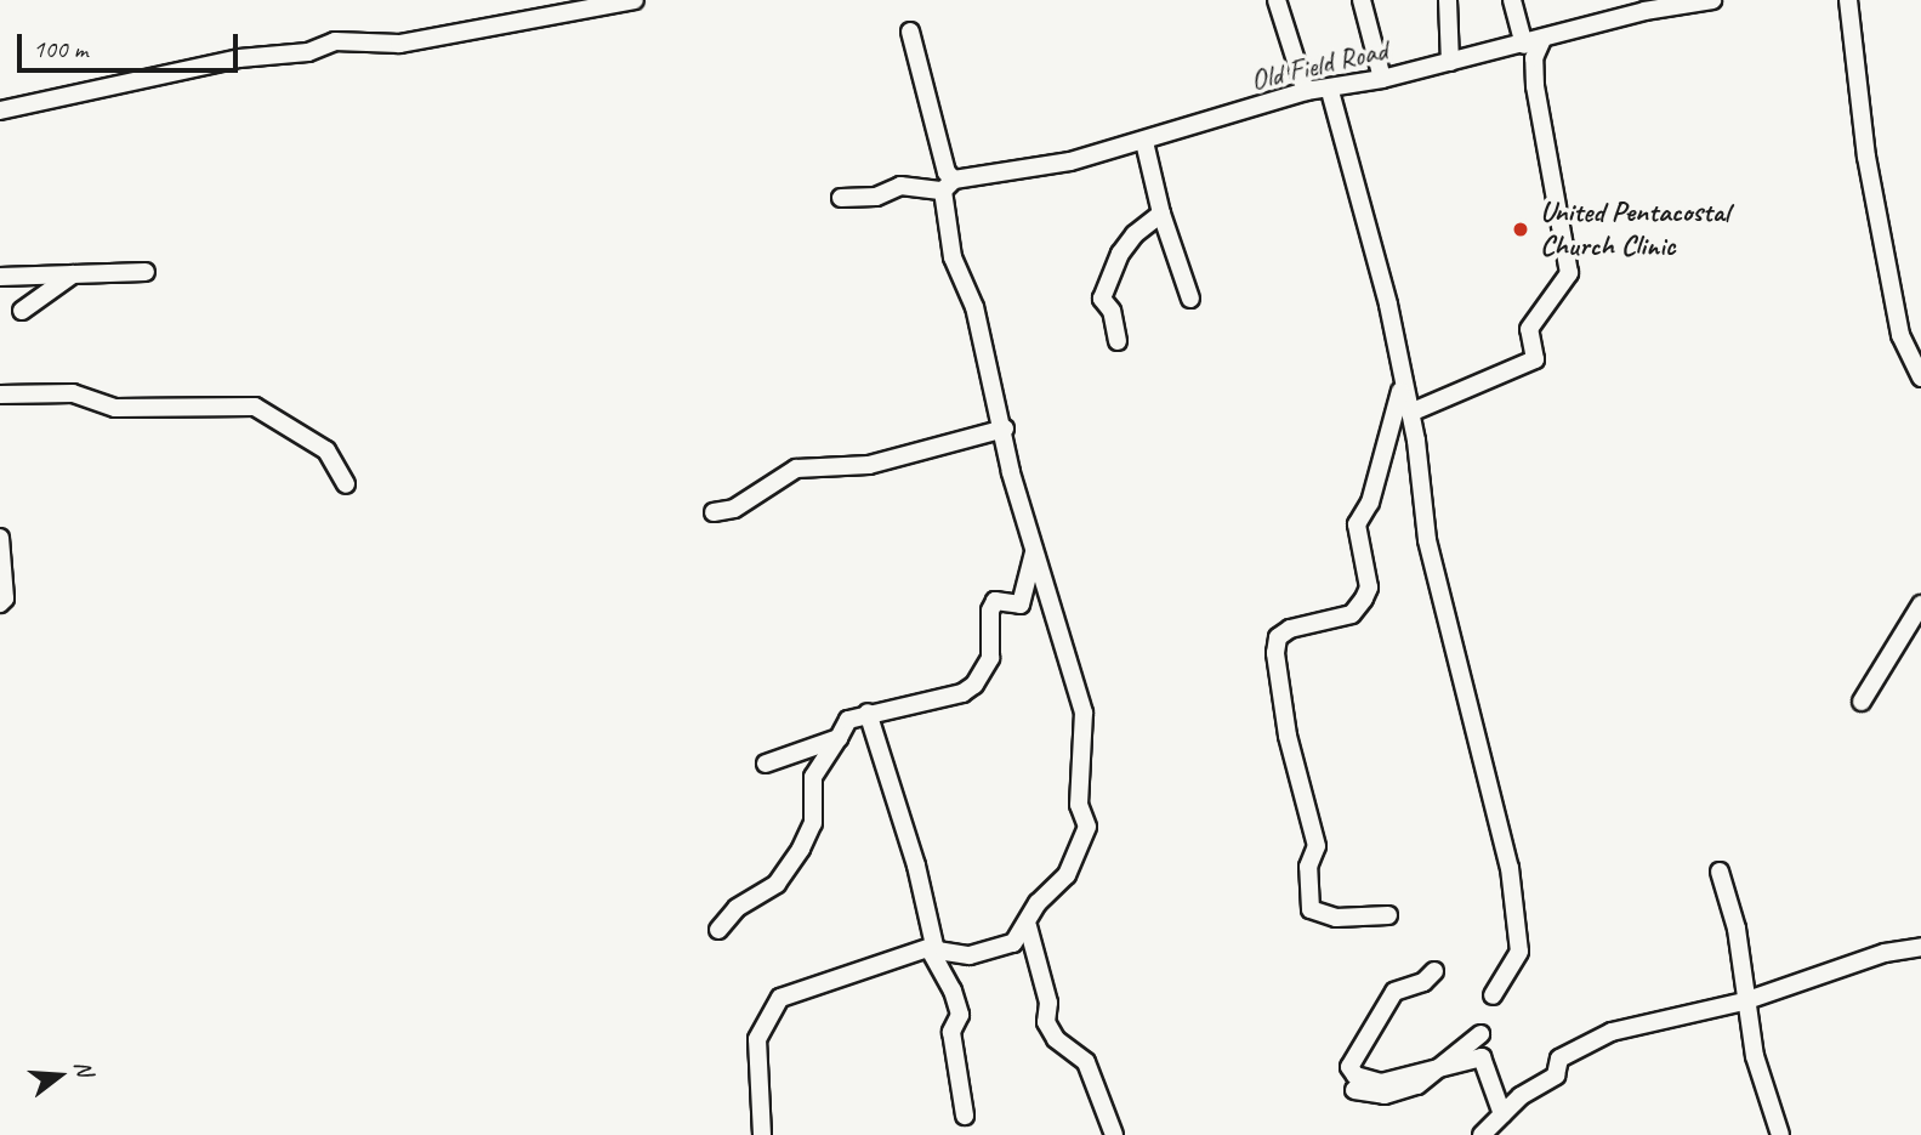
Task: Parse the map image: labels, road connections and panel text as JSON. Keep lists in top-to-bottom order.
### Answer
{
  "streets": {
    "street": ["Old Field Road"]
  },
  "places": ["United Pentacostal Church Clinic"],
  "scale_bar": "100 m",
  "north": "right"
}
